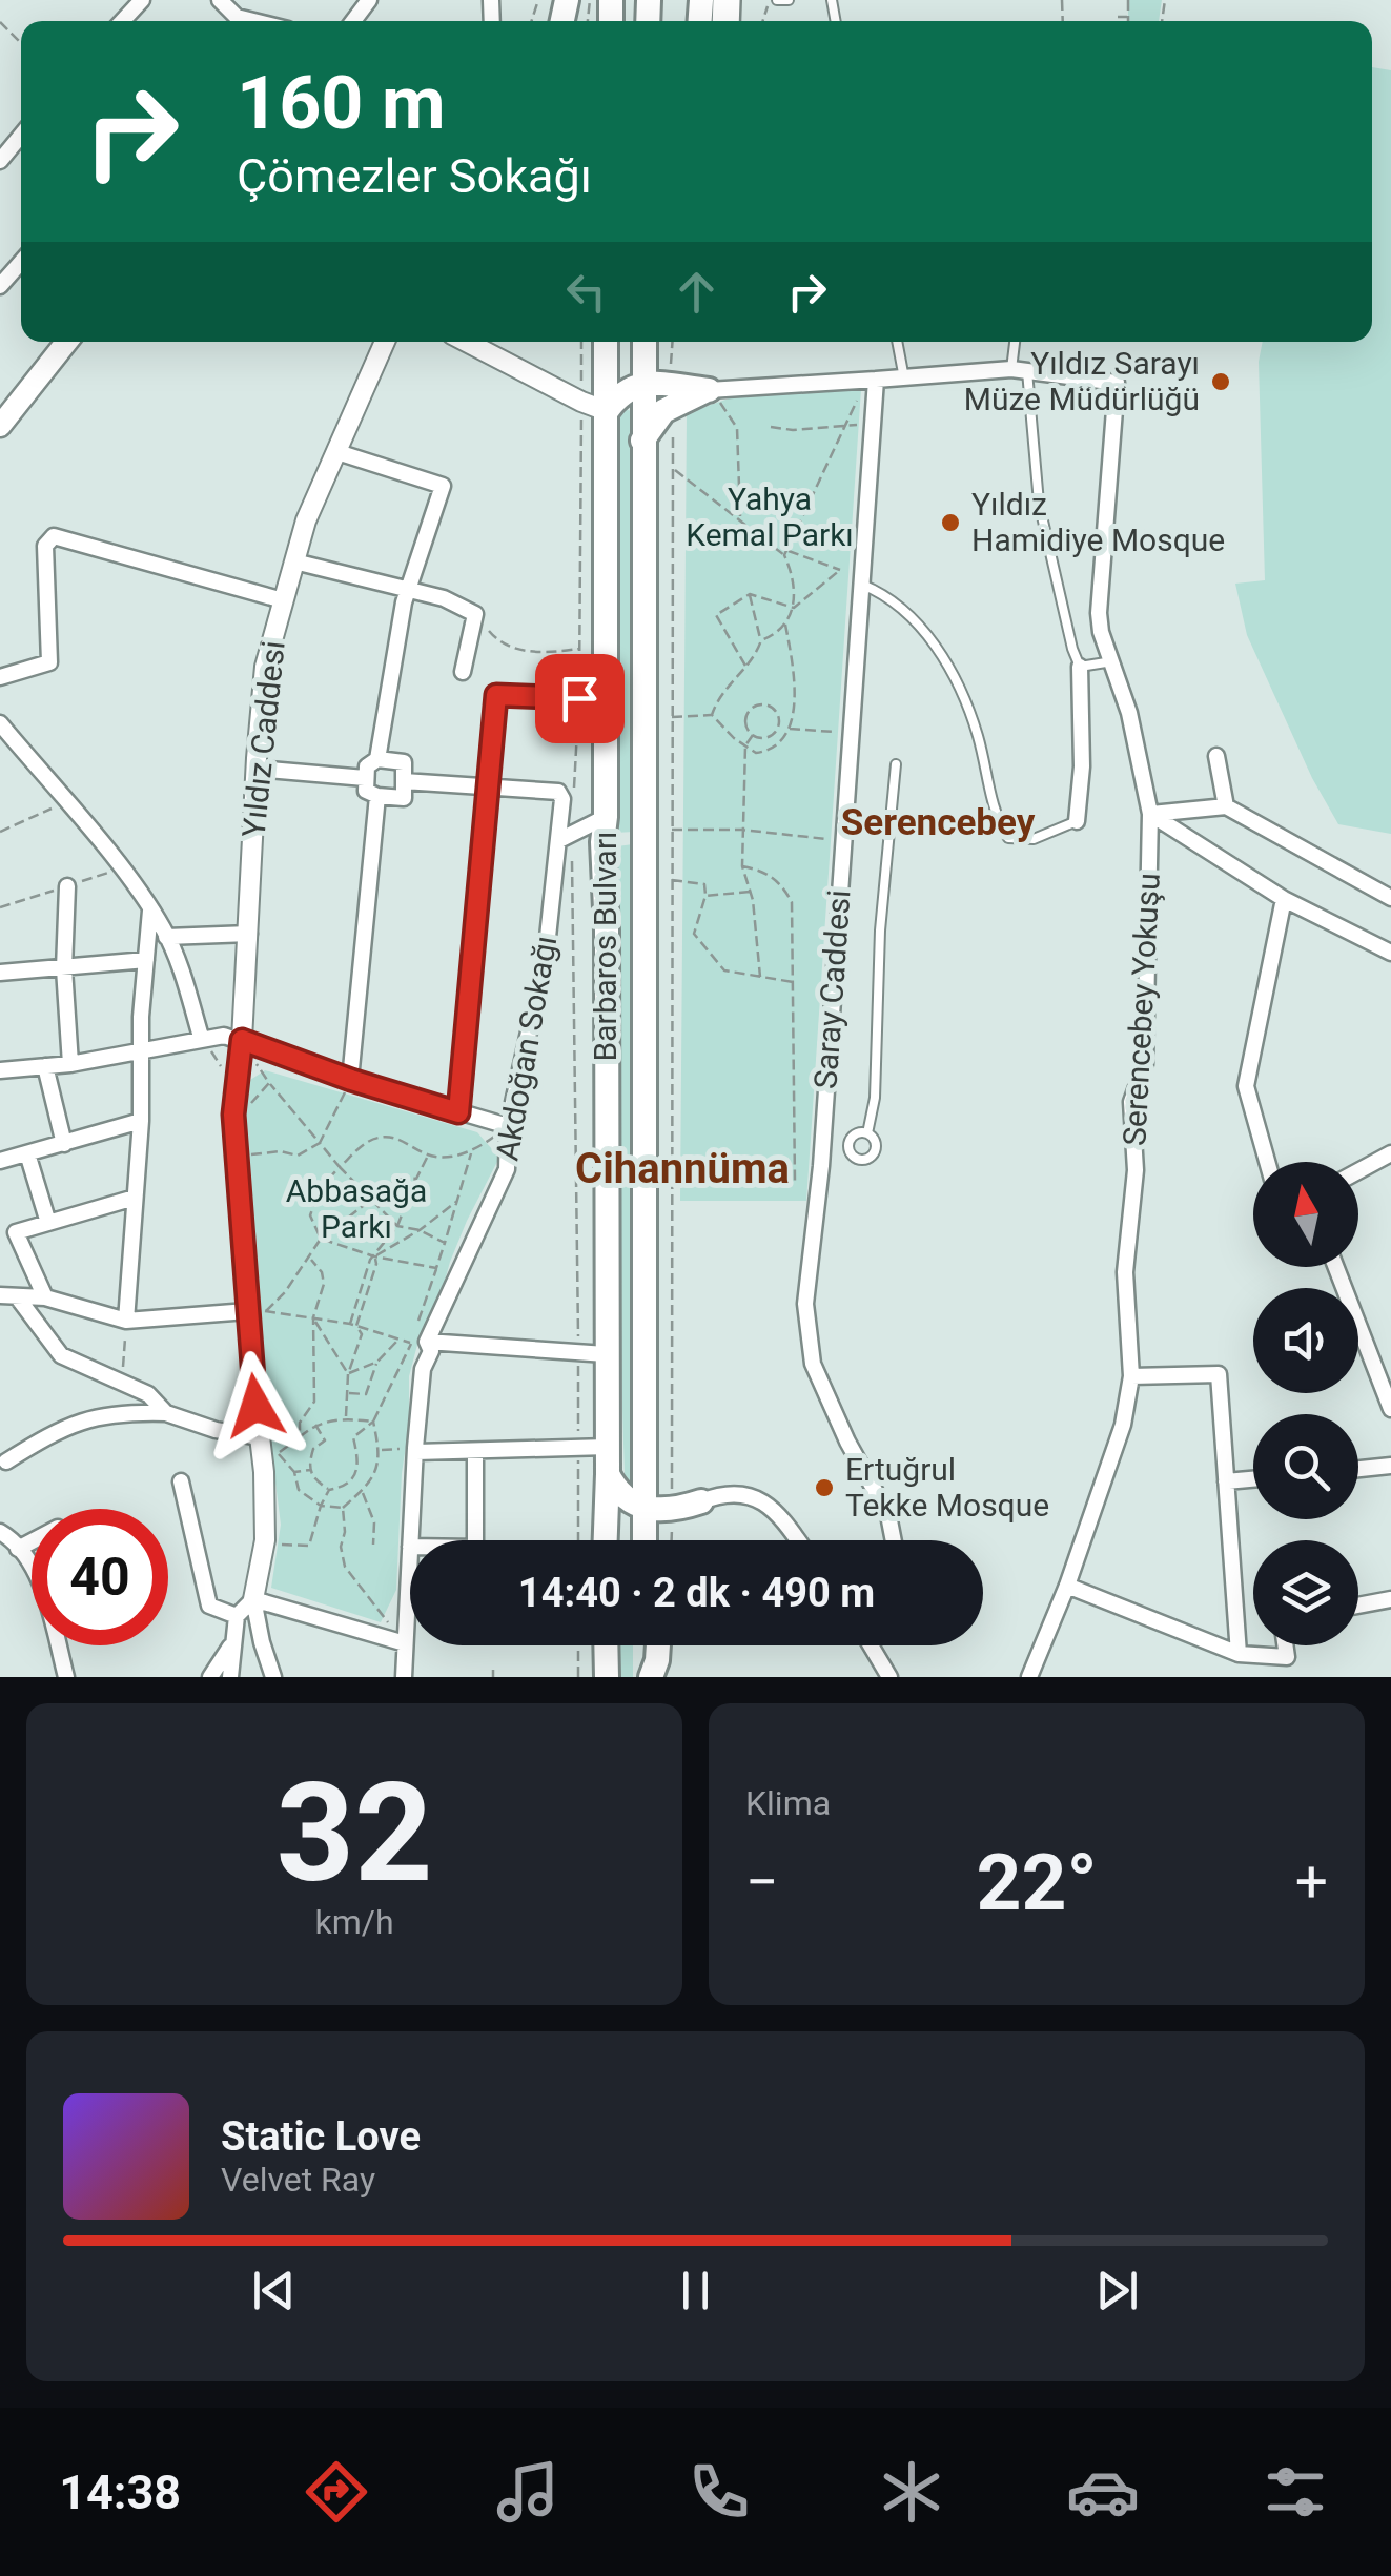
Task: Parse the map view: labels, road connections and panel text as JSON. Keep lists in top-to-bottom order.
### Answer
{
  "streets": {
    "main road": ["Barbaros Bulvarı"],
    "street": [
      "Yıldız Caddesi",
      "Saray Caddesi",
      "Serencebey Yokuşu",
      "Akdoğan Sokağı"
    ]
  },
  "crossings": [
    ["Saray Caddesi", "Serencebey Yokuşu"]
  ],
  "districts": ["Serencebey", "Cihannüma"],
  "parks": ["Yahya Kemal Parkı", "Abbasağa Parkı"],
  "places": ["Yıldız Sarayı Müze Müdürlüğü", "Yıldız Hamidiye Mosque", "Ertuğrul Tekke Mosque"],
  "north": "top",
  "page": {
    "turn": ["160 m", "Çömezler Sokağı"],
    "limit": "40",
    "trip": "14:40 · 2 dk · 490 m",
    "tile": [
      ["32", "km/h"],
      "Klima"
    ],
    "heat": ["−", "22°", "+"],
    "song": ["Static Love", "Velvet Ray"],
    "tabs": "14:38"
  }
}
